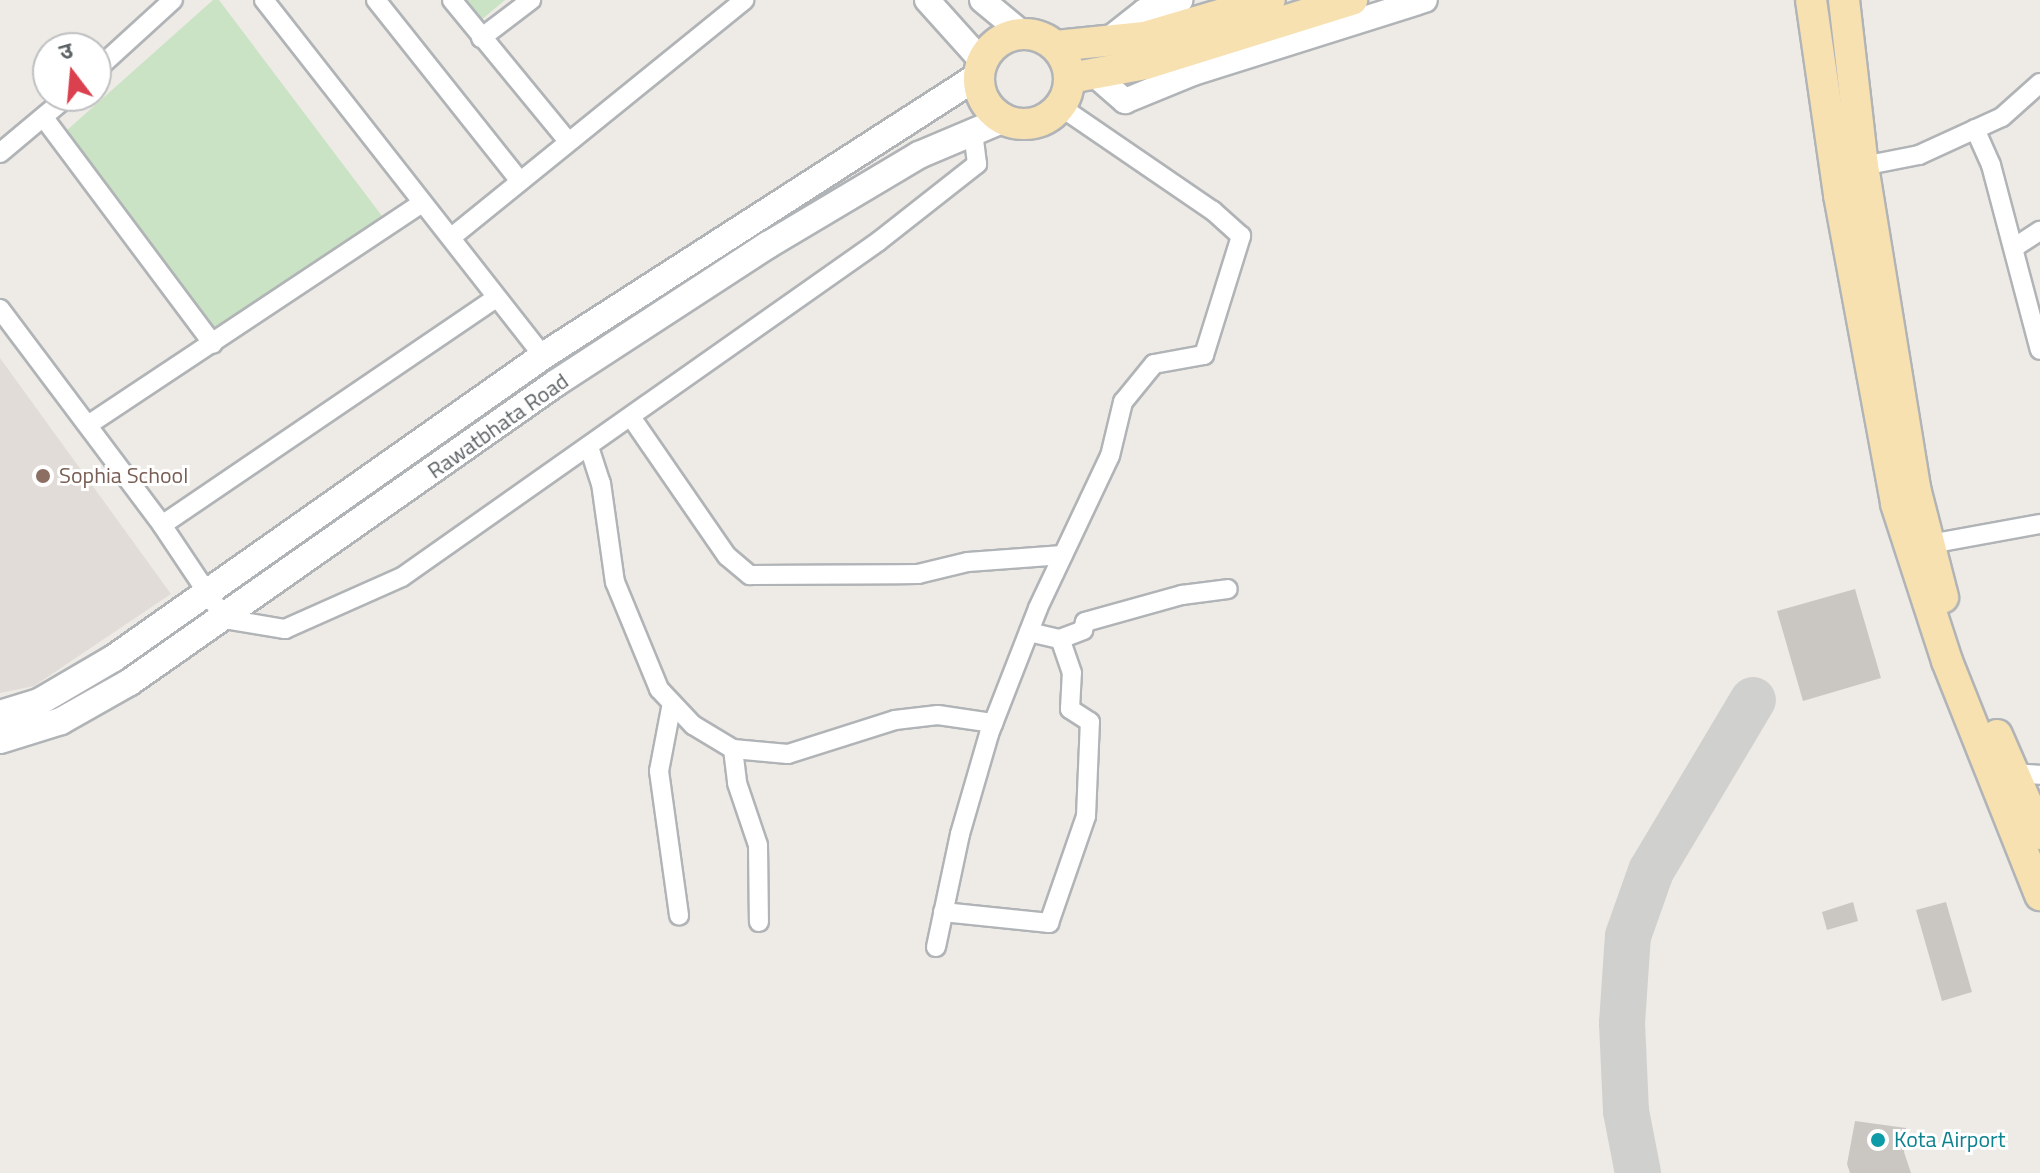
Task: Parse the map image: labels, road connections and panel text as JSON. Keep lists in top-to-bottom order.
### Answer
{
  "streets": {
    "main road": ["Rawatbhata Road"]
  },
  "places": ["Sophia School", "Kota Airport"],
  "north": "top"
}
